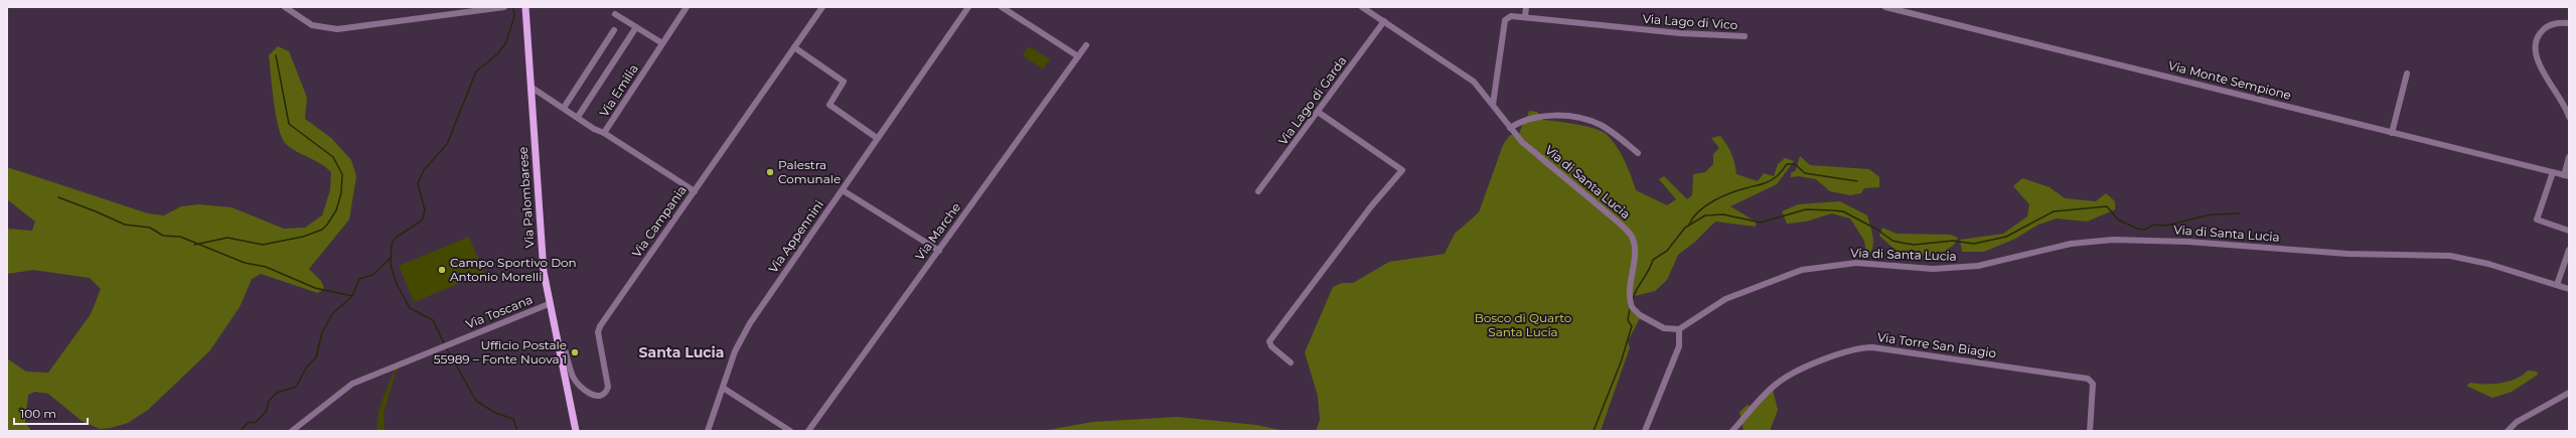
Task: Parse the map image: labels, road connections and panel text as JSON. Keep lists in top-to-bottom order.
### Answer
{
  "streets": {
    "main road": ["Via Palombarese"],
    "street": [
      "Via Lago di Vico",
      "Via Monte Sempione",
      "Via Emilia",
      "Via Lago di Garda",
      "Via di Santa Lucia",
      "Via Campania",
      "Via Marche",
      "Via Appennini",
      "Via Toscana",
      "Via Torre San Biagio"
    ]
  },
  "crossings": [
    ["Via Lago di Vico", "Via di Santa Lucia"],
    ["Via Emilia", "Via Palombarese"],
    ["Via Lago di Garda", "Via di Santa Lucia"],
    ["Via Palombarese", "Via Campania"],
    ["Via Palombarese", "Via Toscana"]
  ],
  "districts": ["Santa Lucia"],
  "parks": ["Bosco di Quarto Santa Lucia"],
  "places": ["Palestra Comunale", "Campo Sportivo Don Antonio Morelli", "Ufficio Postale 55989 – Fonte Nuova 1"],
  "scale_bar": "100 m"
}
